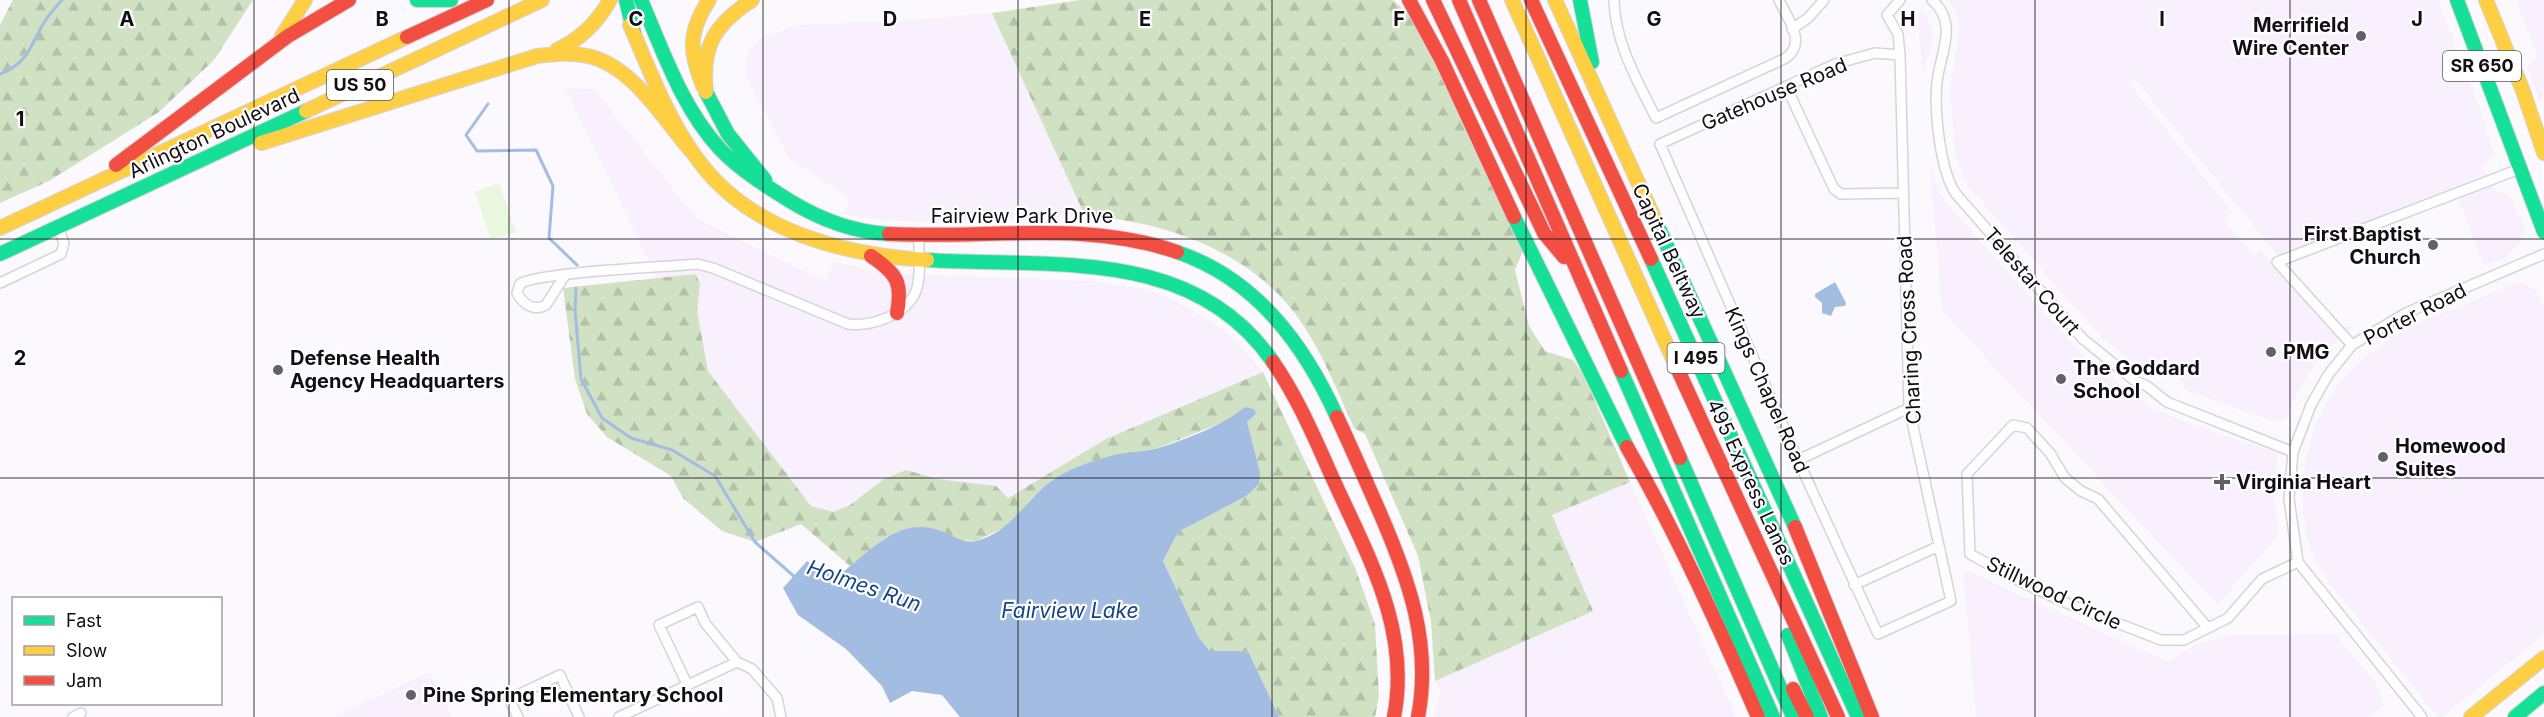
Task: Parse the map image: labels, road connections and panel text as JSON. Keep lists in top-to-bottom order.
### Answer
{
  "streets": {
    "main road": [
      "SR 650",
      "US 50",
      "Arlington Boulevard",
      "Fairview Park Drive",
      "Capital Beltway",
      "I 495",
      "495 Express Lanes"
    ],
    "street": [
      "Gatehouse Road",
      "Telestar Court",
      "Porter Road",
      "Charing Cross Road",
      "Kings Chapel Road",
      "Stillwood Circle"
    ]
  },
  "crossings": [
    ["Gatehouse Road", "Charing Cross Road"],
    ["Gatehouse Road", "Kings Chapel Road"],
    ["Telestar Court", "Porter Road"],
    ["Porter Road", "Stillwood Circle"],
    ["Charing Cross Road", "Kings Chapel Road"]
  ],
  "water": ["Holmes Run", "Fairview Lake"],
  "places": {
    "other": [
      "Merrifield Wire Center",
      "First Baptist Church",
      "PMG",
      "Defense Health Agency Headquarters",
      "The Goddard School",
      "Homewood Suites",
      "Pine Spring Elementary School"
    ],
    "health": ["Virginia Heart"]
  },
  "legend": ["Fast", "Slow", "Jam"],
  "grid": {
    "columns": [
      "A",
      "B",
      "C",
      "D",
      "E",
      "F",
      "G",
      "H",
      "I",
      "J"
    ],
    "rows": ["1", "2"]
  }
}
